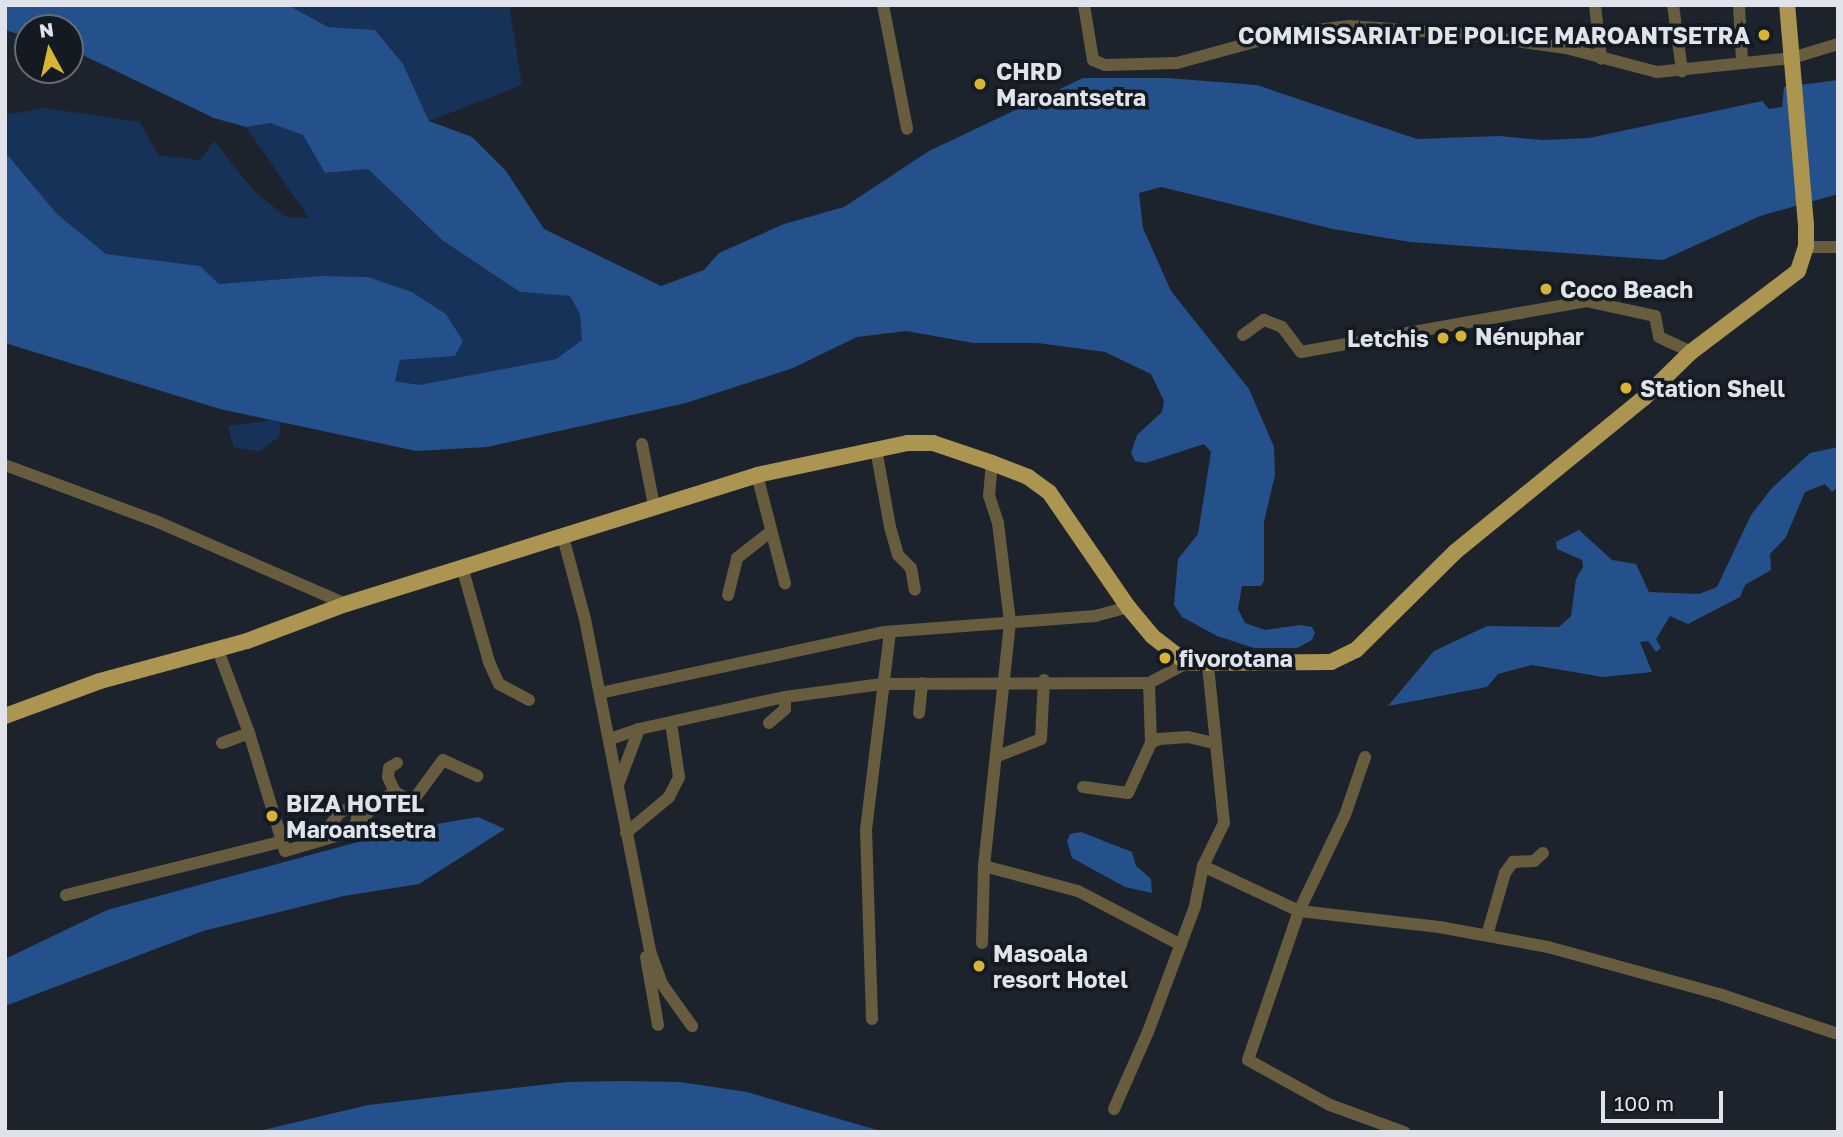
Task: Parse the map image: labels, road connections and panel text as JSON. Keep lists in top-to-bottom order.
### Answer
{
  "places": [
    "COMMISSARIAT DE POLICE MAROANTSETRA",
    "CHRD Maroantsetra",
    "Coco Beach",
    "Nénuphar",
    "Letchis",
    "Station Shell",
    "fivorotana",
    "BIZA HOTEL Maroantsetra",
    "Masoala resort Hotel"
  ],
  "scale_bar": "100 m",
  "north": "top"
}
